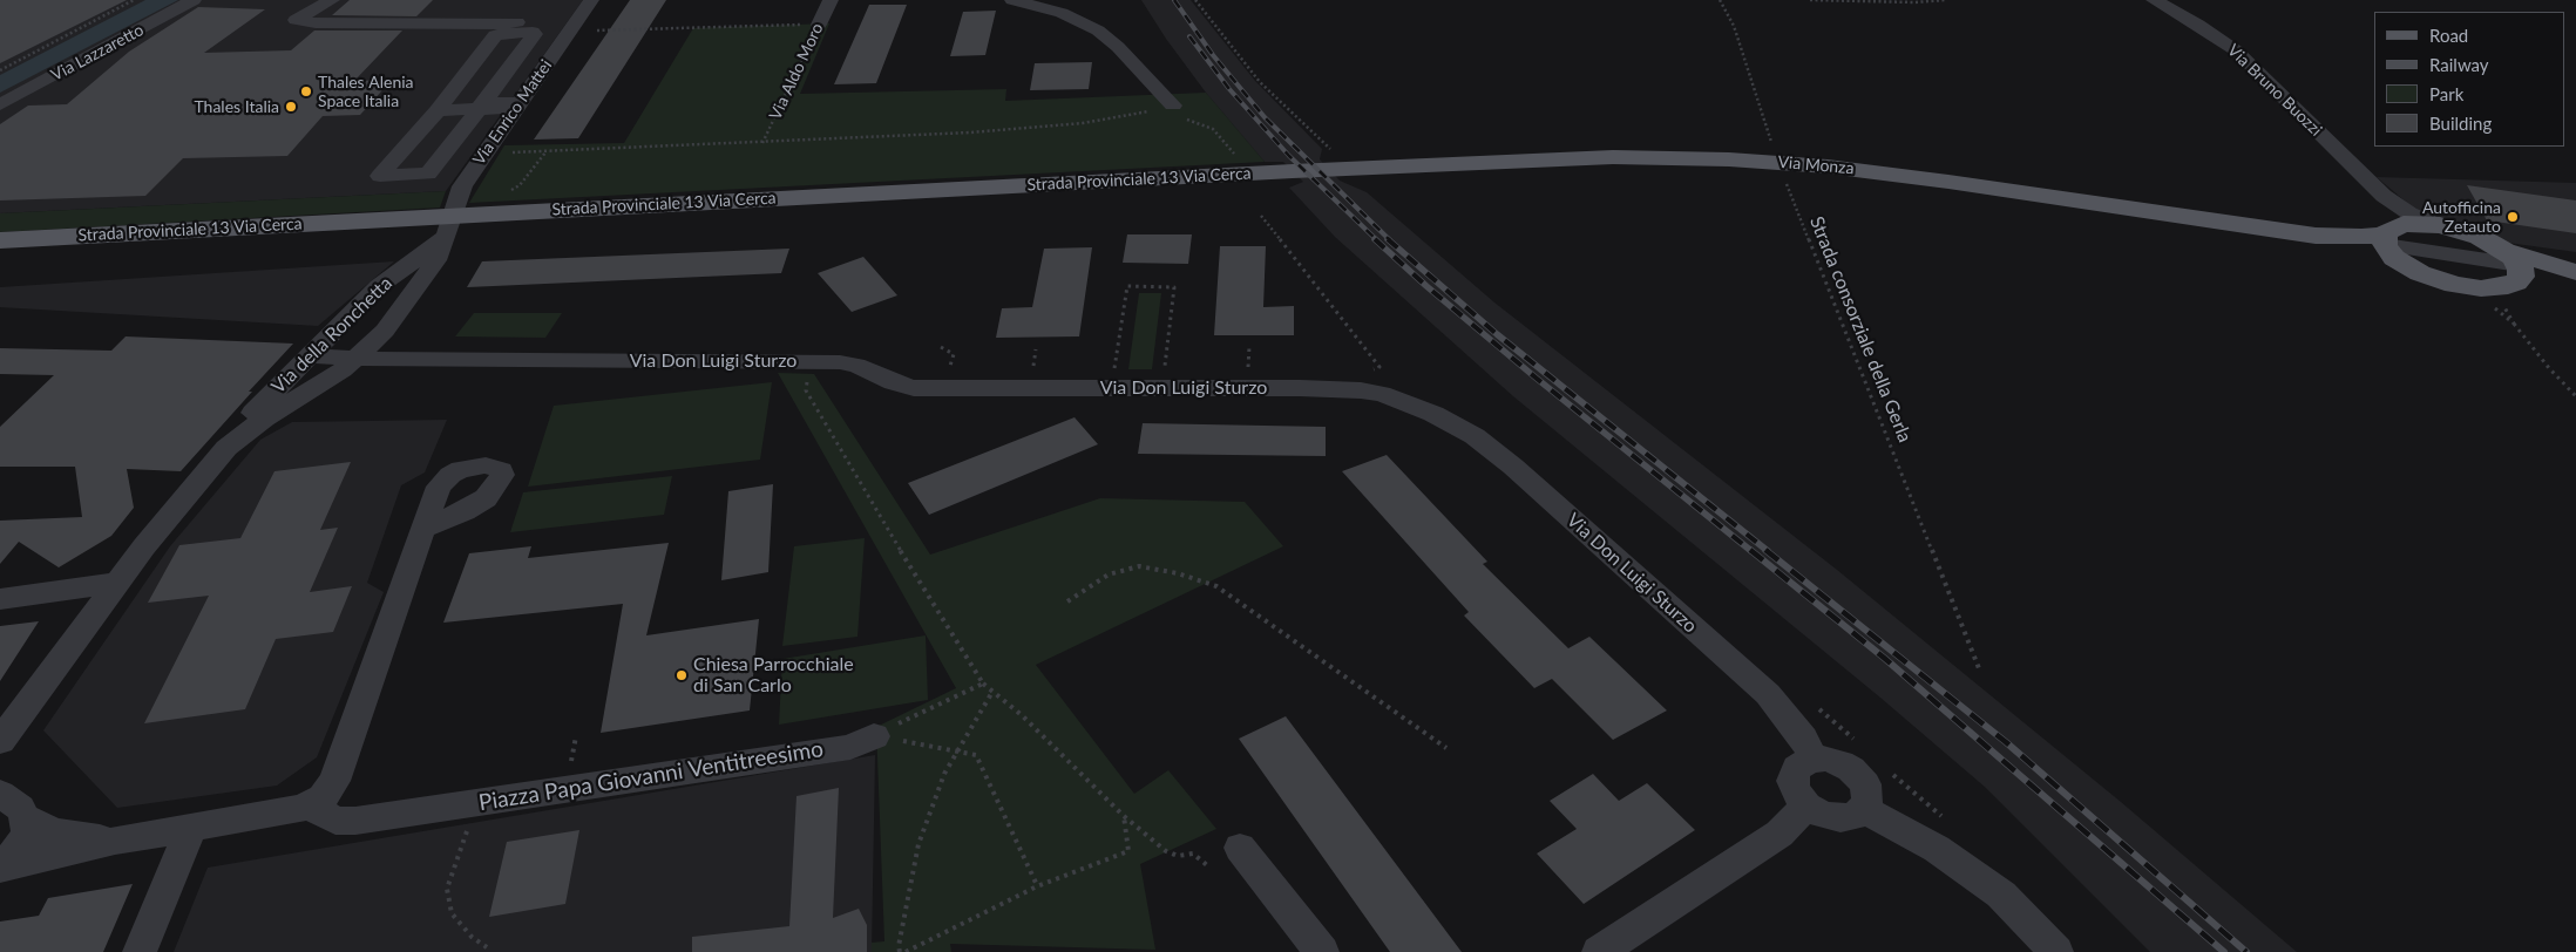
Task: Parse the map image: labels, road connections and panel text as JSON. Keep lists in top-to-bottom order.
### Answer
{
  "streets": {
    "main road": ["Via Monza", "Strada Provinciale 13 Via Cerca"],
    "street": [
      "Via Lazzaretto",
      "Via Aldo Moro",
      "Via Bruno Buozzi",
      "Via Enrico Mattei",
      "Via della Ronchetta",
      "Via Don Luigi Sturzo",
      "Piazza Papa Giovanni Ventitreesimo"
    ],
    "path": ["Strada consorziale della Gerla"]
  },
  "crossings": [
    ["Via Bruno Buozzi", "Via Monza"],
    ["Via Enrico Mattei", "Via della Ronchetta"],
    ["Via Monza", "Strada Provinciale 13 Via Cerca"],
    ["Via Monza", "Strada consorziale della Gerla"],
    ["Via della Ronchetta", "Via Don Luigi Sturzo"]
  ],
  "places": [
    "Thales Alenia Space Italia",
    "Thales Italia",
    "Autofficina Zetauto",
    "Chiesa Parrocchiale di San Carlo"
  ],
  "legend": [
    "Road",
    "Railway",
    "Park",
    "Building"
  ]
}
